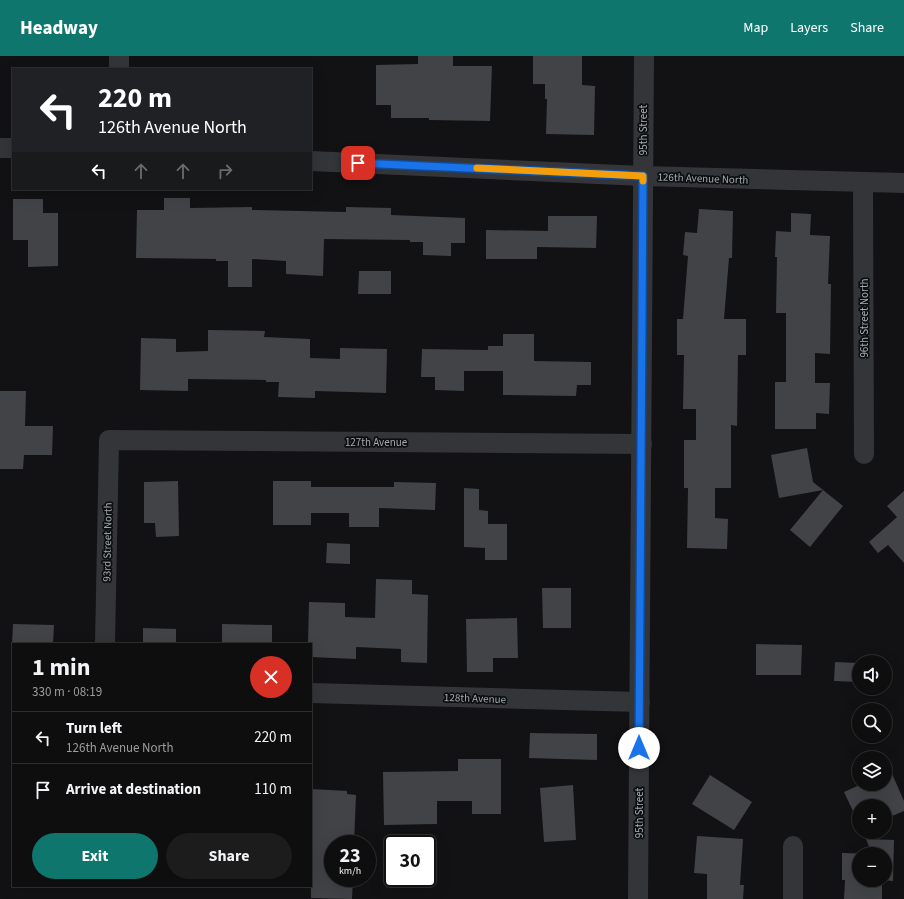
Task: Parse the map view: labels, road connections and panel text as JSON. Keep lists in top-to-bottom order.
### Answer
{
  "streets": {
    "street": [
      "95th Street",
      "126th Avenue North",
      "96th Street North",
      "127th Avenue",
      "93rd Street North",
      "128th Avenue"
    ]
  },
  "crossings": [
    ["95th Street", "126th Avenue North"],
    ["95th Street", "127th Avenue"],
    ["95th Street", "128th Avenue"],
    ["126th Avenue North", "96th Street North"],
    ["127th Avenue", "93rd Street North"]
  ],
  "page": {
    "header": "Headway",
    "nav": ["Map", "Layers", "Share"],
    "turn": ["220 m", "126th Avenue North"],
    "heading": ["1 min", "330 m · 08:19"],
    "map_buttons": ["+", "−"],
    "list": [
      {
        "name": "Turn left",
        "note": "126th Avenue North",
        "value": "220 m"
      },
      {
        "name": "Arrive at destination",
        "value": "110 m"
      }
    ],
    "buttons": ["Exit", "Share"],
    "speed": "23 km/h",
    "limit": "30"
  }
}
